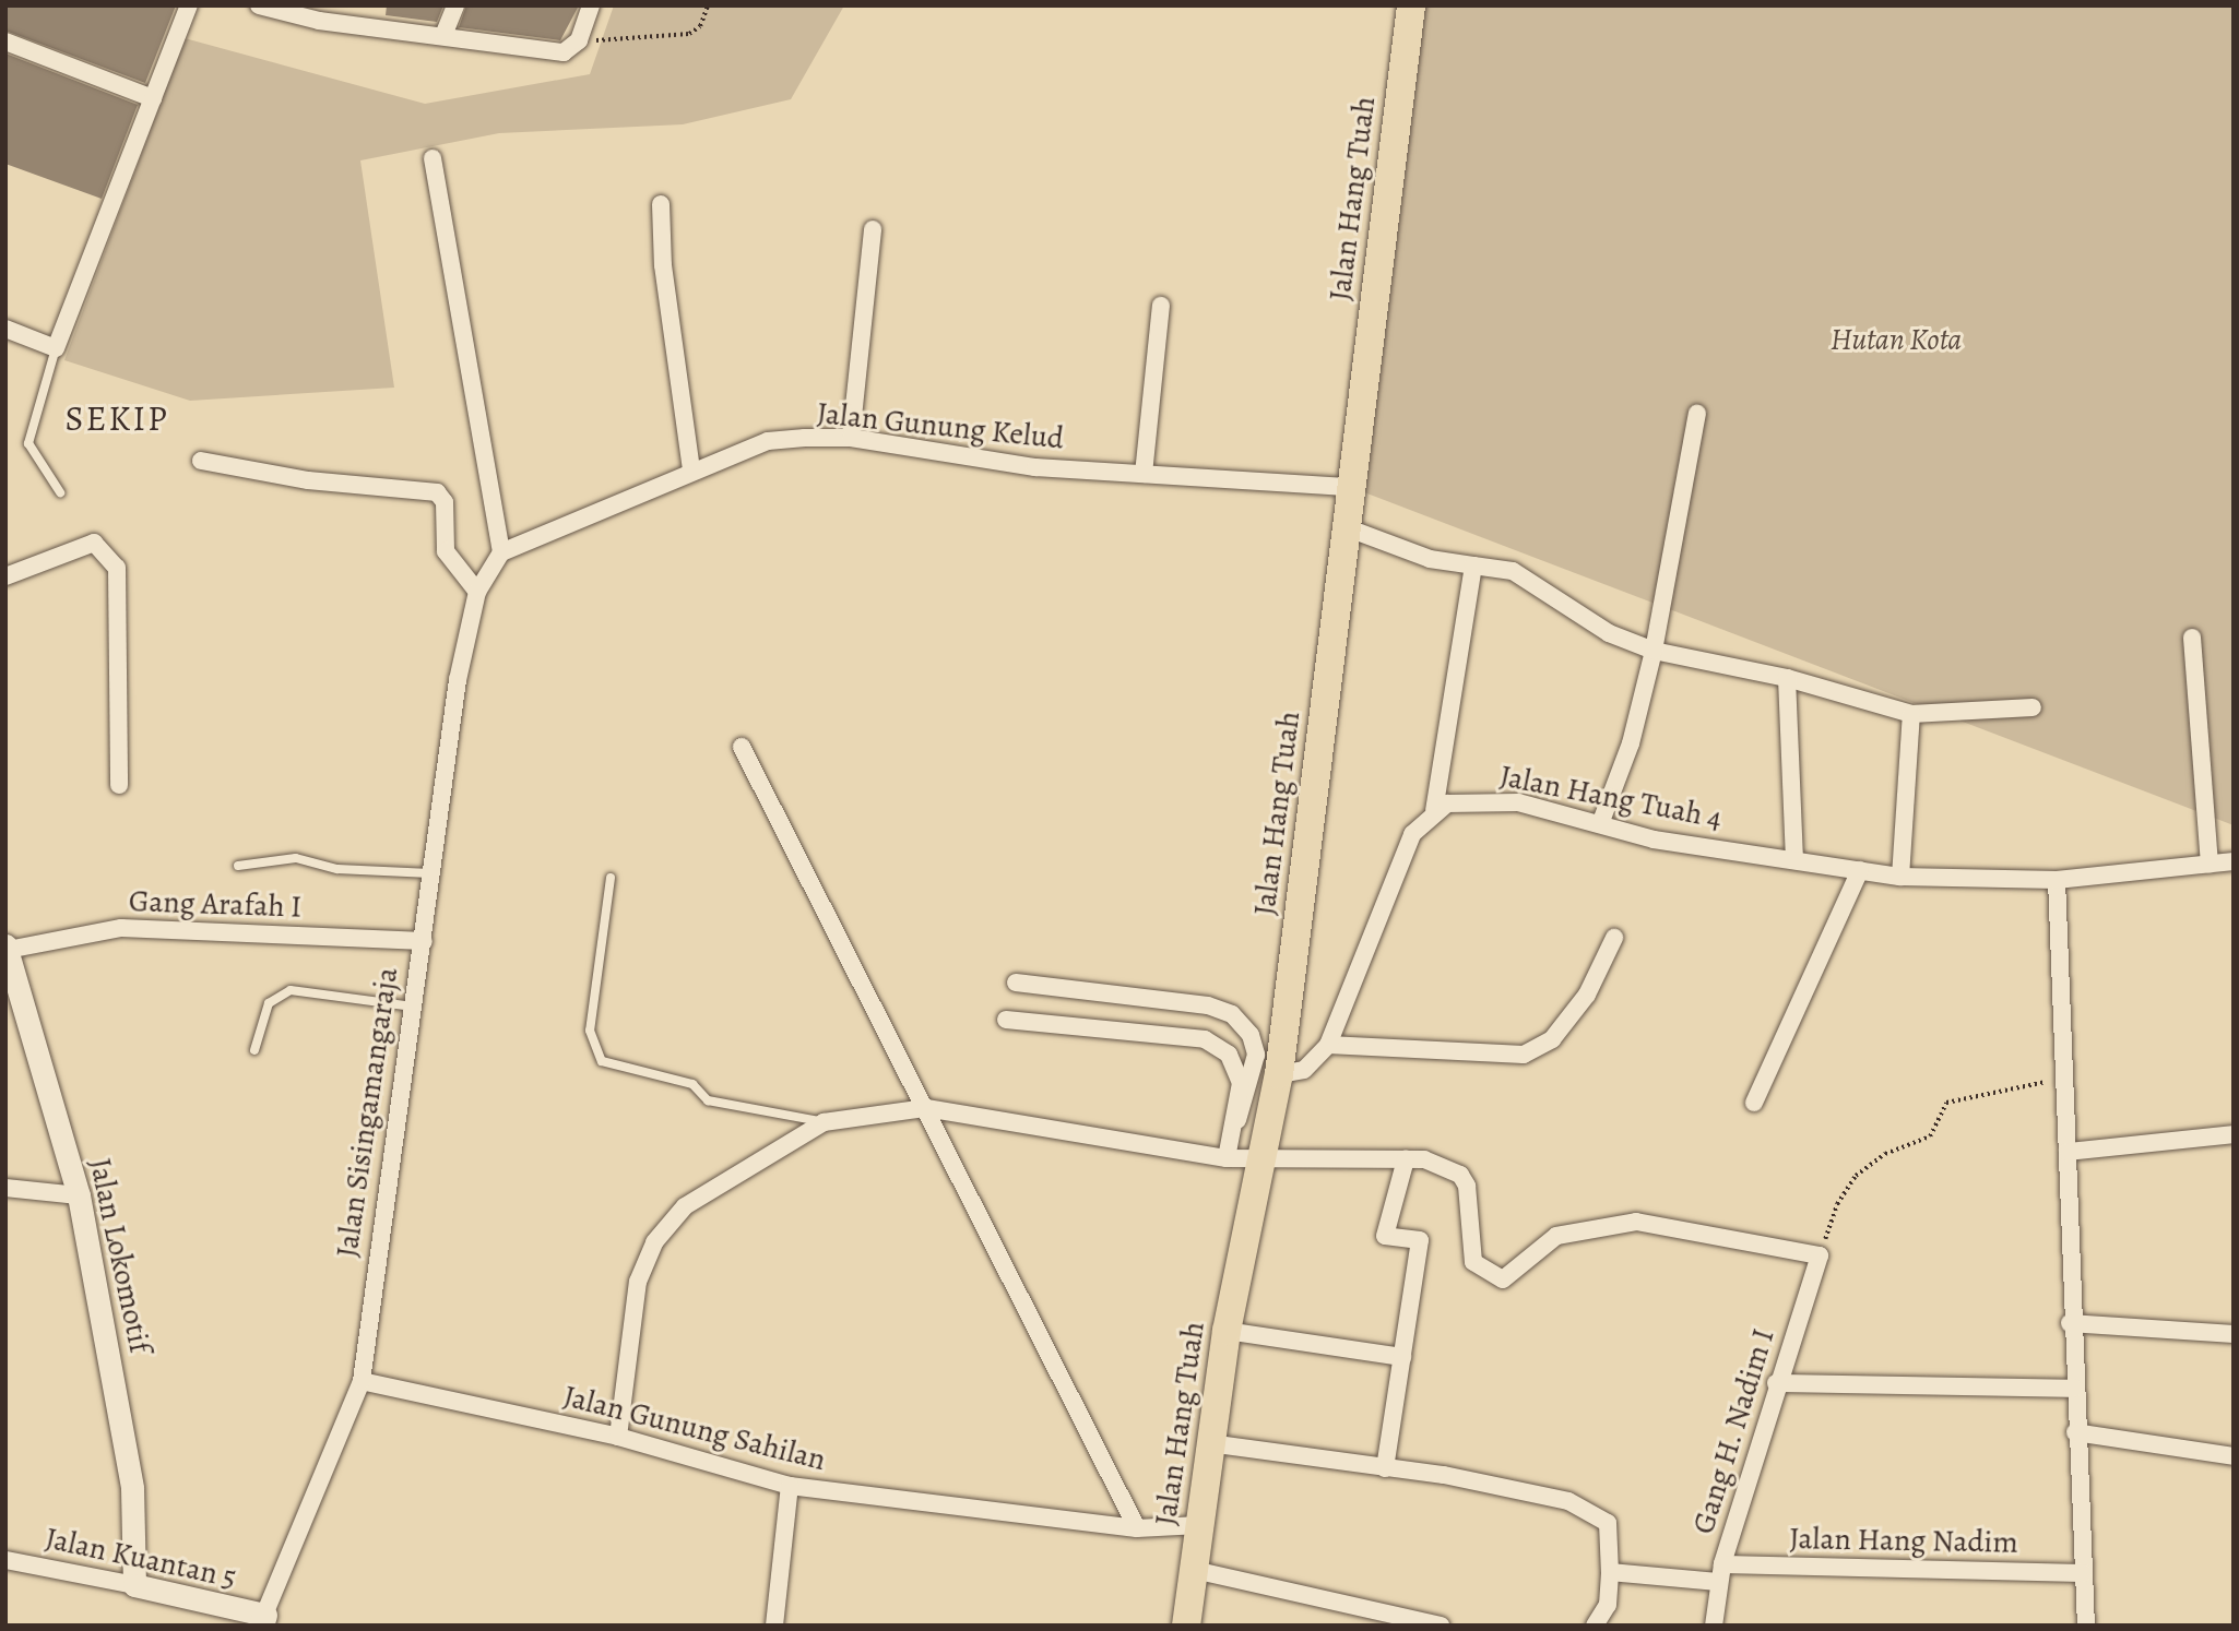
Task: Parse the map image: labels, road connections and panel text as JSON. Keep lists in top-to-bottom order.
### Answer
{
  "streets": {
    "main road": ["Jalan Hang Tuah"],
    "street": [
      "Jalan Gunung Kelud",
      "Jalan Hang Tuah 4",
      "Gang Arafah I",
      "Jalan Sisingamangaraja",
      "Jalan Lokomotif",
      "Jalan Gunung Sahilan",
      "Gang H. Nadim I",
      "Jalan Hang Nadim",
      "Jalan Kuantan 5"
    ]
  },
  "crossings": [
    ["Jalan Hang Tuah", "Jalan Gunung Kelud"],
    ["Jalan Hang Tuah", "Jalan Gunung Sahilan"],
    ["Gang Arafah I", "Jalan Sisingamangaraja"],
    ["Gang Arafah I", "Jalan Lokomotif"],
    ["Jalan Sisingamangaraja", "Jalan Gunung Sahilan"],
    ["Jalan Sisingamangaraja", "Jalan Kuantan 5"],
    ["Jalan Lokomotif", "Jalan Kuantan 5"],
    ["Gang H. Nadim I", "Jalan Hang Nadim"]
  ],
  "districts": ["SEKIP"],
  "parks": ["Hutan Kota"]
}
